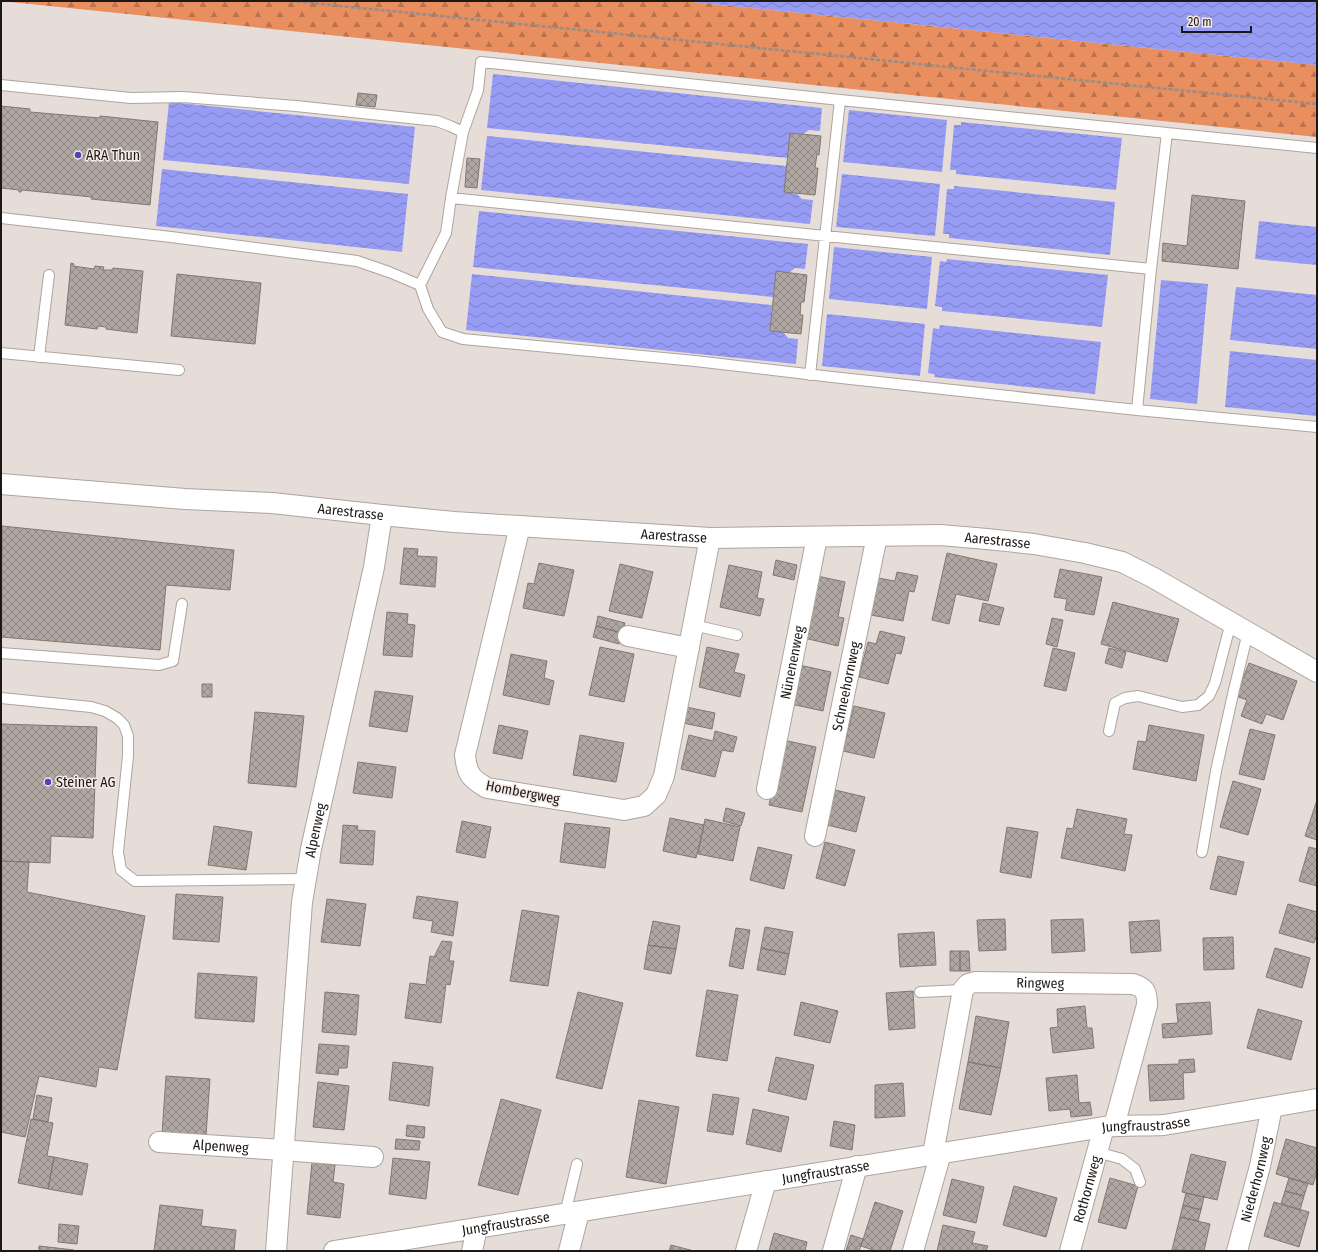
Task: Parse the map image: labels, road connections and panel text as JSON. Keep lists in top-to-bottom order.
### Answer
{
  "streets": {
    "street": [
      "Aarestrasse",
      "Nünenenweg",
      "Schneehornweg",
      "Hombergweg",
      "Alpenweg",
      "Ringweg",
      "Jungfraustrasse",
      "Niederhornweg",
      "Rothornweg"
    ]
  },
  "crossings": [
    ["Aarestrasse", "Nünenenweg"],
    ["Aarestrasse", "Schneehornweg"],
    ["Aarestrasse", "Hombergweg"],
    ["Aarestrasse", "Alpenweg"],
    ["Ringweg", "Jungfraustrasse"],
    ["Ringweg", "Rothornweg"],
    ["Jungfraustrasse", "Niederhornweg"],
    ["Jungfraustrasse", "Rothornweg"]
  ],
  "places": ["ARA Thun", "Steiner AG"],
  "scale_bar": "20 m"
}
